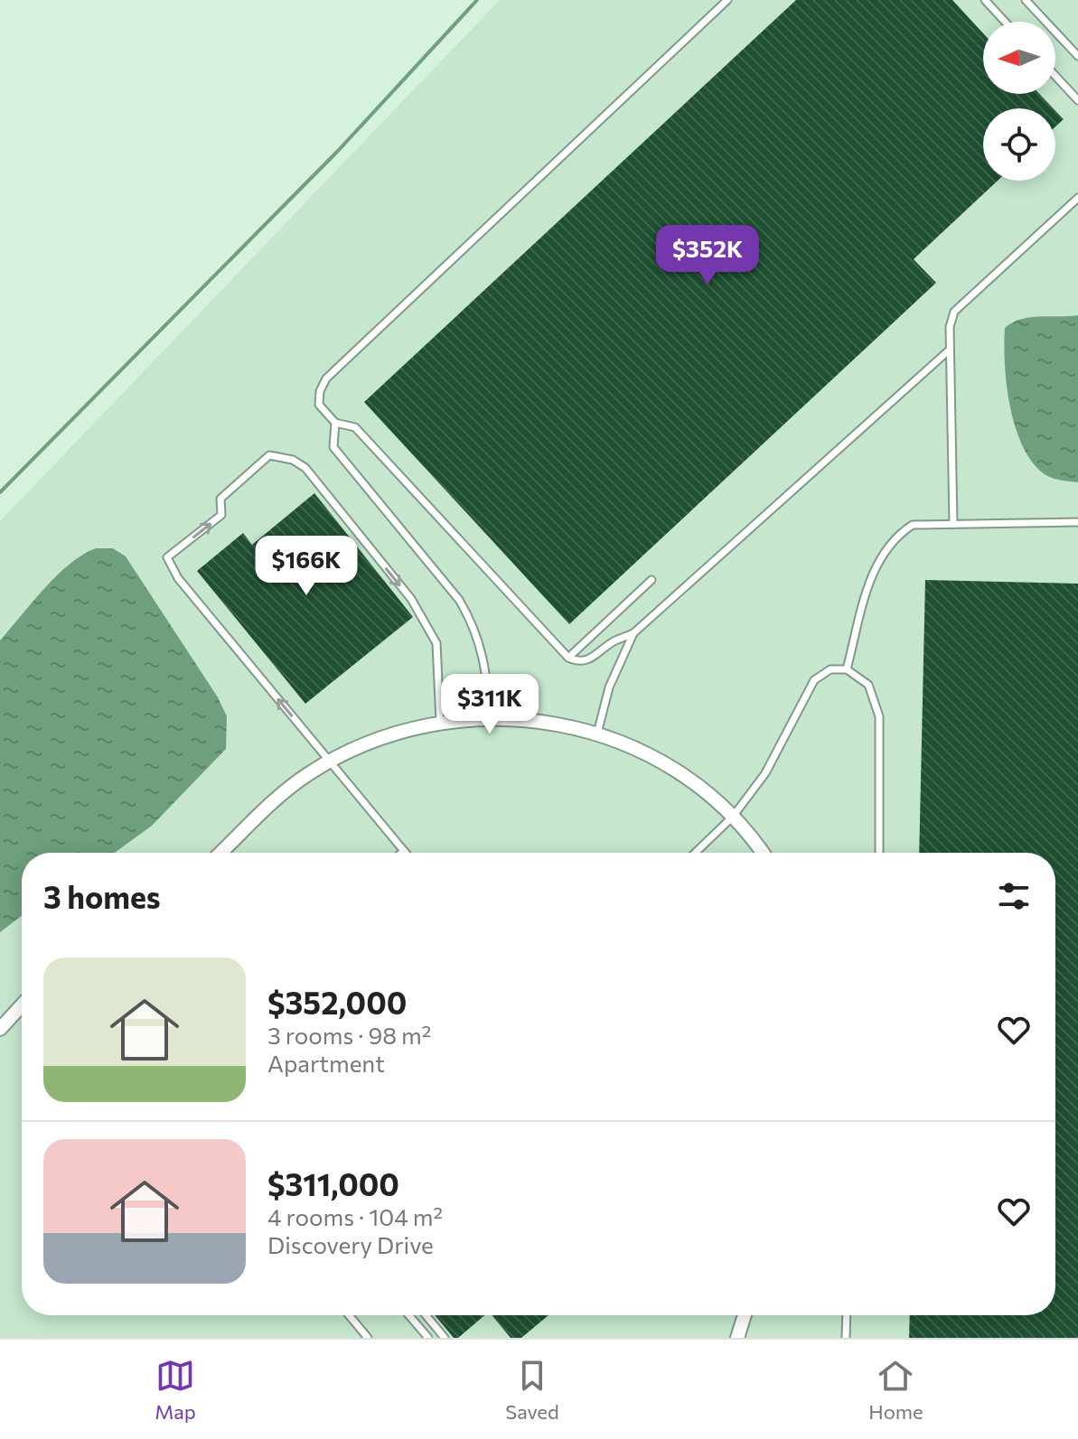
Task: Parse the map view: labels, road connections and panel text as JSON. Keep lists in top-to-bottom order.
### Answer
{
  "north": "left",
  "page": {
    "price": ["$352K", "$166K", "$311K"],
    "heading": "3 homes",
    "list": [
      {
        "name": "$352,000",
        "note": "3 rooms · 98 m² · Apartment"
      },
      {
        "name": "$311,000",
        "note": "4 rooms · 104 m² · Discovery Drive"
      }
    ],
    "tabs": ["Map", "Saved", "Home"]
  }
}
